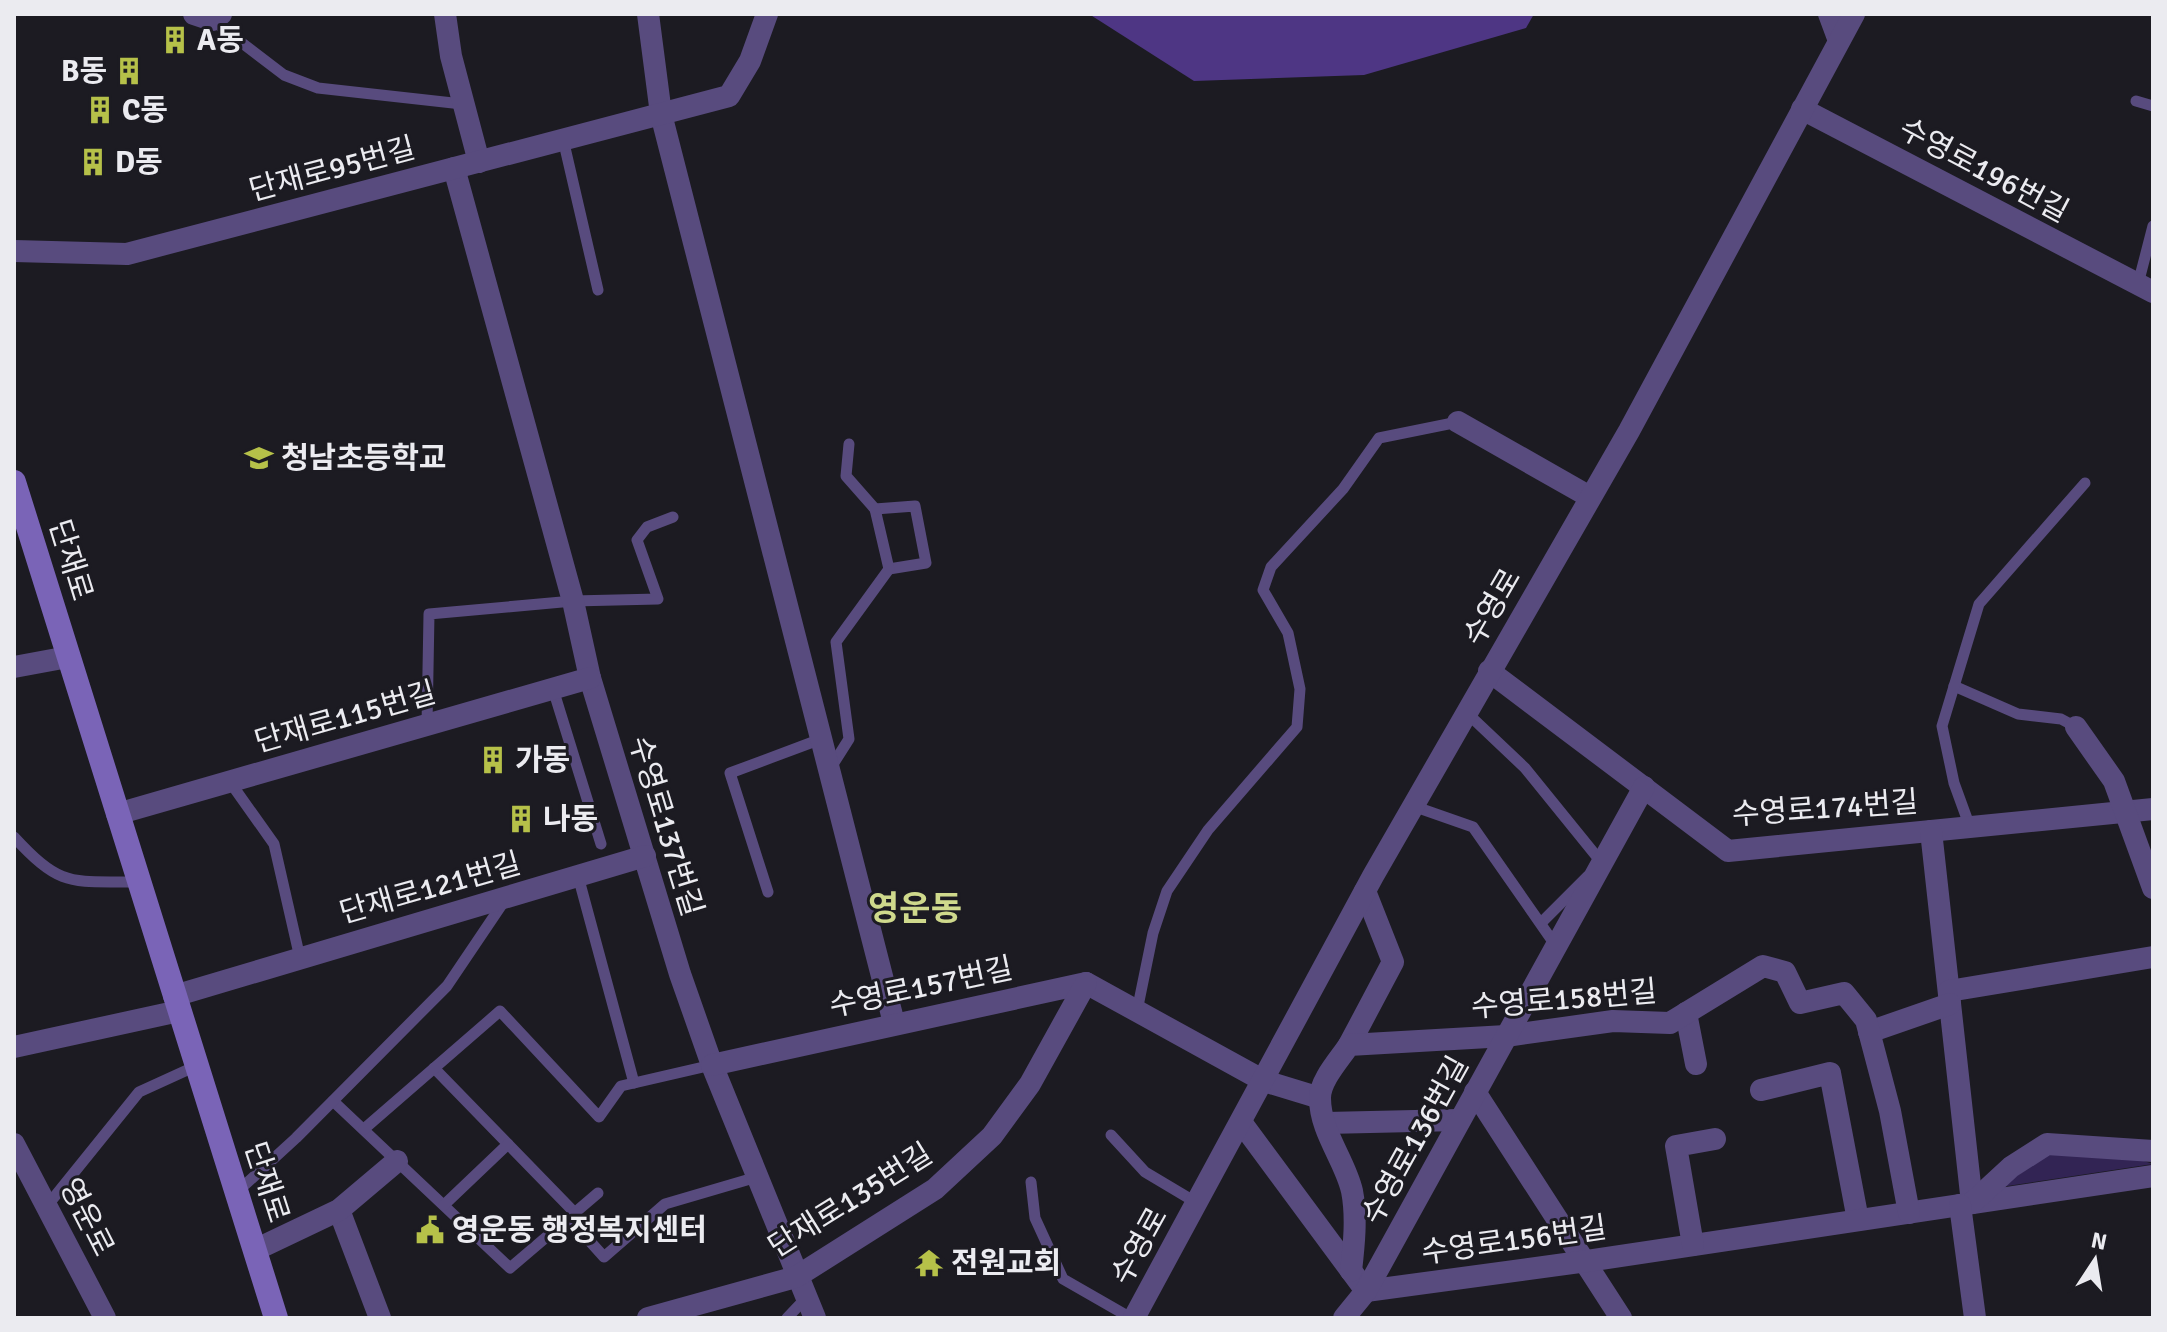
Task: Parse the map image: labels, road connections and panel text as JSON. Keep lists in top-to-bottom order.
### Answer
{
  "streets": {
    "street": [
      "단재로95번길",
      "수영로196번길",
      "단재로",
      "수영로",
      "단재로115번길",
      "수영로174번길",
      "수영로137번길",
      "단재로121번길",
      "수영로157번길",
      "수영로158번길",
      "수영로136번길",
      "단재로135번길",
      "영운로",
      "수영로156번길"
    ]
  },
  "crossings": [
    ["단재로95번길", "수영로137번길"],
    ["수영로196번길", "수영로"],
    ["단재로", "단재로115번길"],
    ["단재로", "단재로121번길"],
    ["수영로", "수영로174번길"],
    ["단재로115번길", "수영로137번길"],
    ["수영로174번길", "수영로136번길"],
    ["수영로137번길", "단재로121번길"],
    ["수영로137번길", "수영로157번길"],
    ["수영로137번길", "단재로135번길"],
    ["수영로157번길", "단재로135번길"],
    ["수영로158번길", "수영로136번길"],
    ["수영로136번길", "수영로156번길"]
  ],
  "districts": ["영운동"],
  "places": {
    "building": [
      "A동",
      "B동",
      "C동",
      "D동",
      "가동",
      "나동"
    ],
    "school or university": ["청남초등학교"],
    "public building": ["영운동 행정복지센터"],
    "temple": ["전원교회"]
  },
  "north": "top"
}
